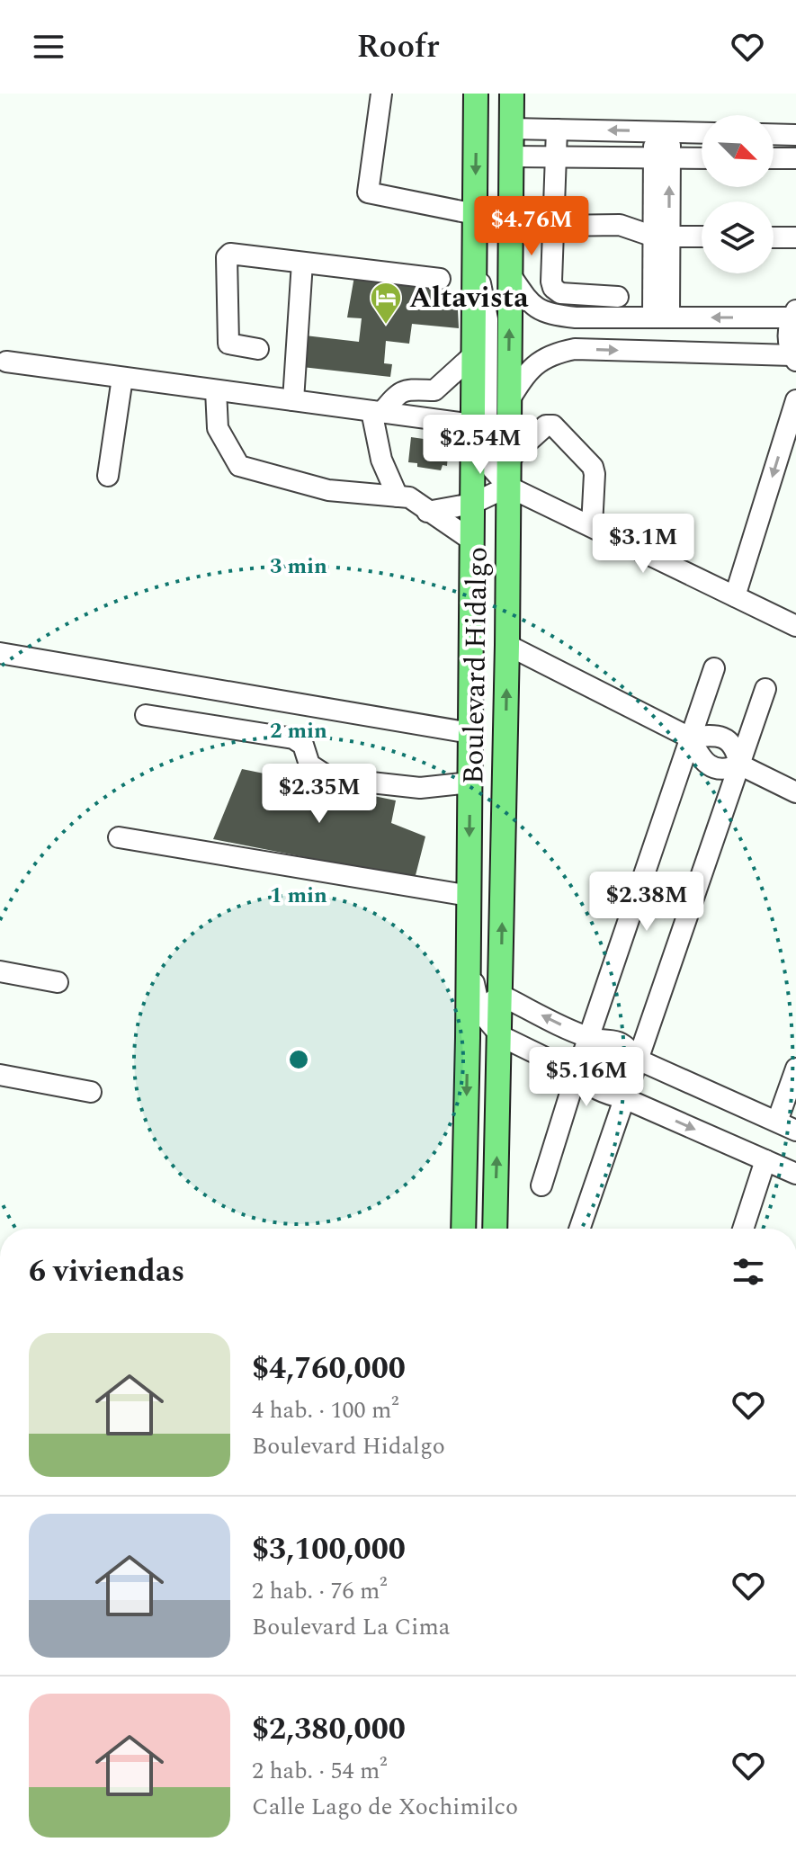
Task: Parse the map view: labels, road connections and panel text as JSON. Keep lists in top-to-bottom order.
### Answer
{
  "streets": {
    "main road": ["Boulevard Hidalgo"]
  },
  "places": {
    "hotel": ["Altavista"]
  },
  "north": "bottom right",
  "page": {
    "header": "Roofr",
    "price": [
      "$4.76M",
      "$2.54M",
      "$3.1M",
      "$2.35M",
      "$2.38M",
      "$5.16M"
    ],
    "heading": "6 viviendas",
    "list": [
      {
        "name": "$4,760,000",
        "note": "4 hab. · 100 m² · Boulevard Hidalgo"
      },
      {
        "name": "$3,100,000",
        "note": "2 hab. · 76 m² · Boulevard La Cima"
      },
      {
        "name": "$2,380,000",
        "note": "2 hab. · 54 m² · Calle Lago de Xochimilco"
      }
    ]
  },
  "rings": ["3 min", "2 min", "1 min"]
}
